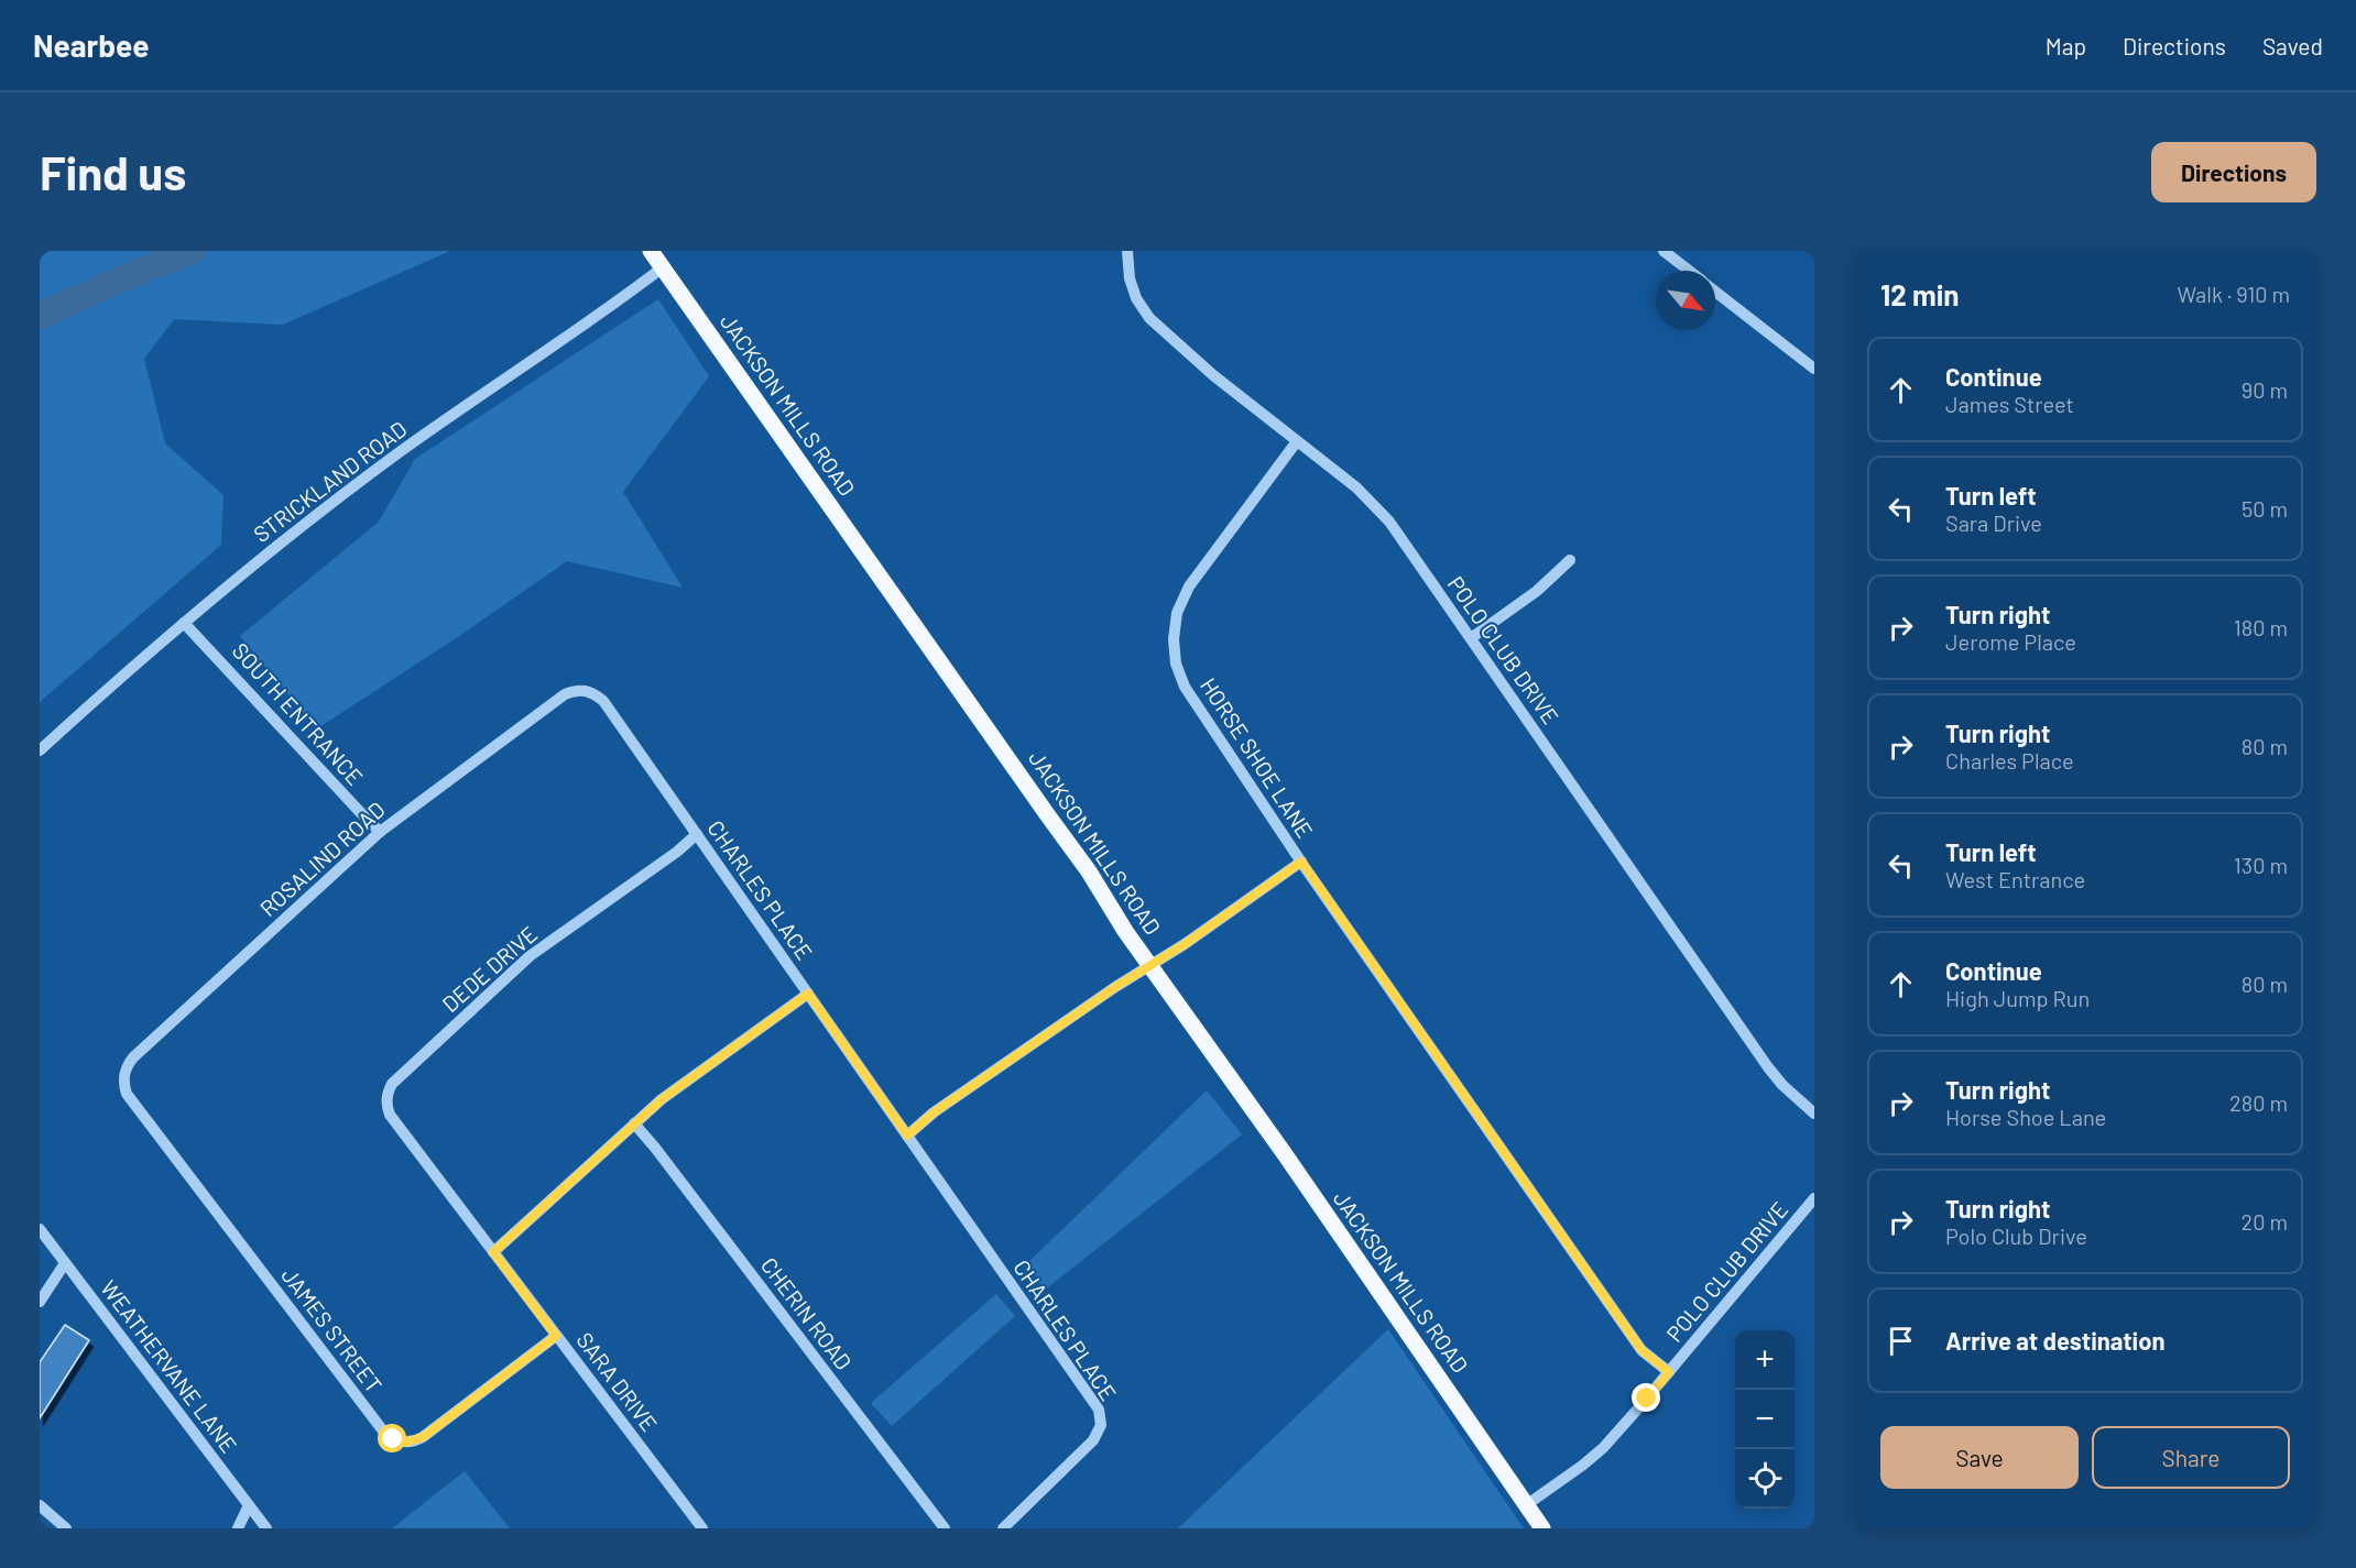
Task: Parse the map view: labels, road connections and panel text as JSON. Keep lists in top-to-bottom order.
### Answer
{
  "streets": {
    "main road": ["JACKSON MILLS ROAD"],
    "street": [
      "STRICKLAND ROAD",
      "POLO CLUB DRIVE",
      "SOUTH ENTRANCE",
      "HORSE SHOE LANE",
      "ROSALIND ROAD",
      "CHARLES PLACE",
      "DEDE DRIVE",
      "CHERIN ROAD",
      "JAMES STREET",
      "WEATHERVANE LANE",
      "SARA DRIVE"
    ]
  },
  "crossings": [
    ["JACKSON MILLS ROAD", "STRICKLAND ROAD"],
    ["JACKSON MILLS ROAD", "POLO CLUB DRIVE"],
    ["STRICKLAND ROAD", "SOUTH ENTRANCE"],
    ["POLO CLUB DRIVE", "HORSE SHOE LANE"],
    ["SOUTH ENTRANCE", "ROSALIND ROAD"],
    ["ROSALIND ROAD", "CHARLES PLACE"],
    ["ROSALIND ROAD", "JAMES STREET"],
    ["CHARLES PLACE", "DEDE DRIVE"],
    ["DEDE DRIVE", "SARA DRIVE"],
    ["JAMES STREET", "SARA DRIVE"]
  ],
  "north": "bottom right",
  "page": {
    "header": "Nearbee",
    "nav": ["Map", "Directions", "Saved"],
    "buttons": [
      "Directions",
      ["Save", "Share"]
    ],
    "title": "Find us",
    "heading": ["12 min", "Walk · 910 m"],
    "list": [
      ["Continue", "James Street", "90 m"],
      ["Turn left", "Sara Drive", "50 m"],
      ["Turn right", "Jerome Place", "180 m"],
      ["Turn right", "Charles Place", "80 m"],
      ["Turn left", "West Entrance", "130 m"],
      ["Continue", "High Jump Run", "80 m"],
      ["Turn right", "Horse Shoe Lane", "280 m"],
      ["Turn right", "Polo Club Drive", "20 m"],
      "Arrive at destination"
    ],
    "map_buttons": ["+", "−"]
  }
}
